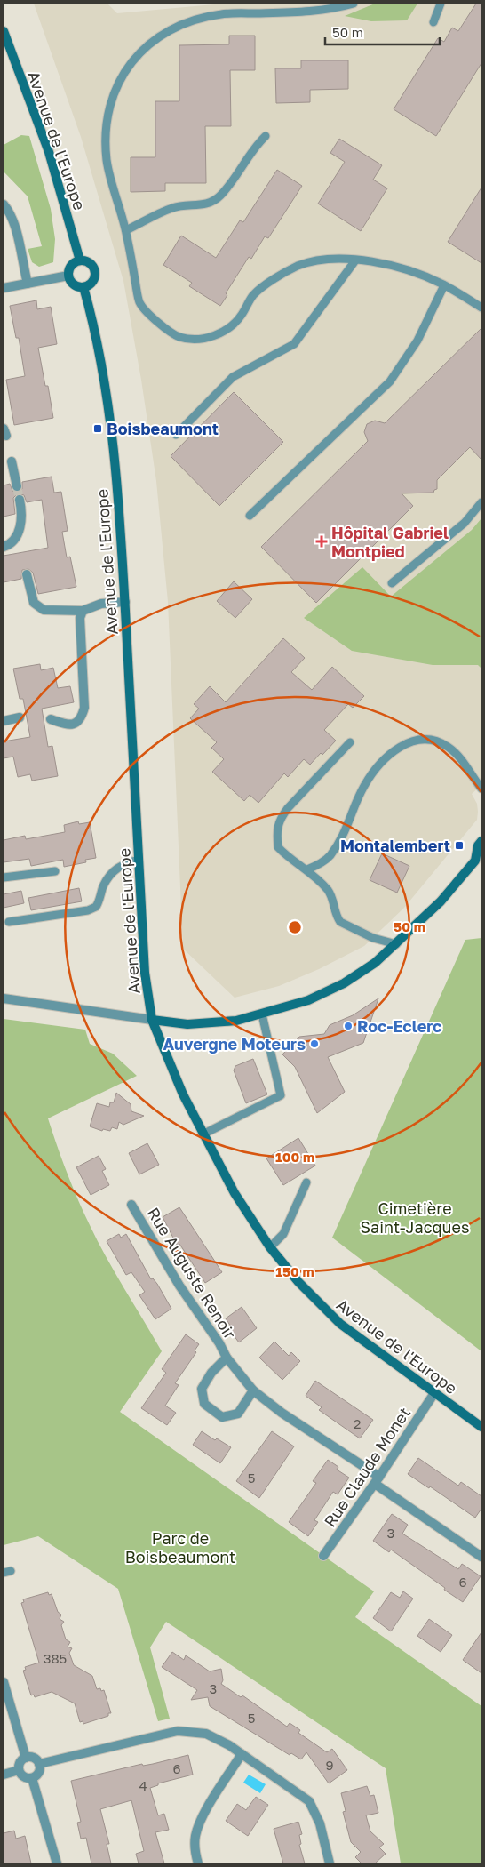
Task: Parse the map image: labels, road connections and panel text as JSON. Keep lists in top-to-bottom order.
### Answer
{
  "streets": {
    "main road": ["Avenue de l'Europe"],
    "street": ["Rue Auguste Renoir", "Rue Claude Monet"]
  },
  "crossings": [
    ["Avenue de l'Europe", "Rue Claude Monet"],
    ["Rue Auguste Renoir", "Rue Claude Monet"]
  ],
  "parks": ["Cimetière Saint-Jacques", "Parc de Boisbeaumont"],
  "places": {
    "transit": ["Boisbeaumont", "Montalembert"],
    "health": ["Hôpital Gabriel Montpied"],
    "other": ["Roc-Eclerc", "Auvergne Moteurs"]
  },
  "house_numbers": [
    "2",
    "5",
    "3",
    "6",
    "385",
    "3",
    "5",
    "9",
    "6",
    "4"
  ],
  "scale_bar": "50 m",
  "rings": ["50 m", "100 m", "150 m"]
}
